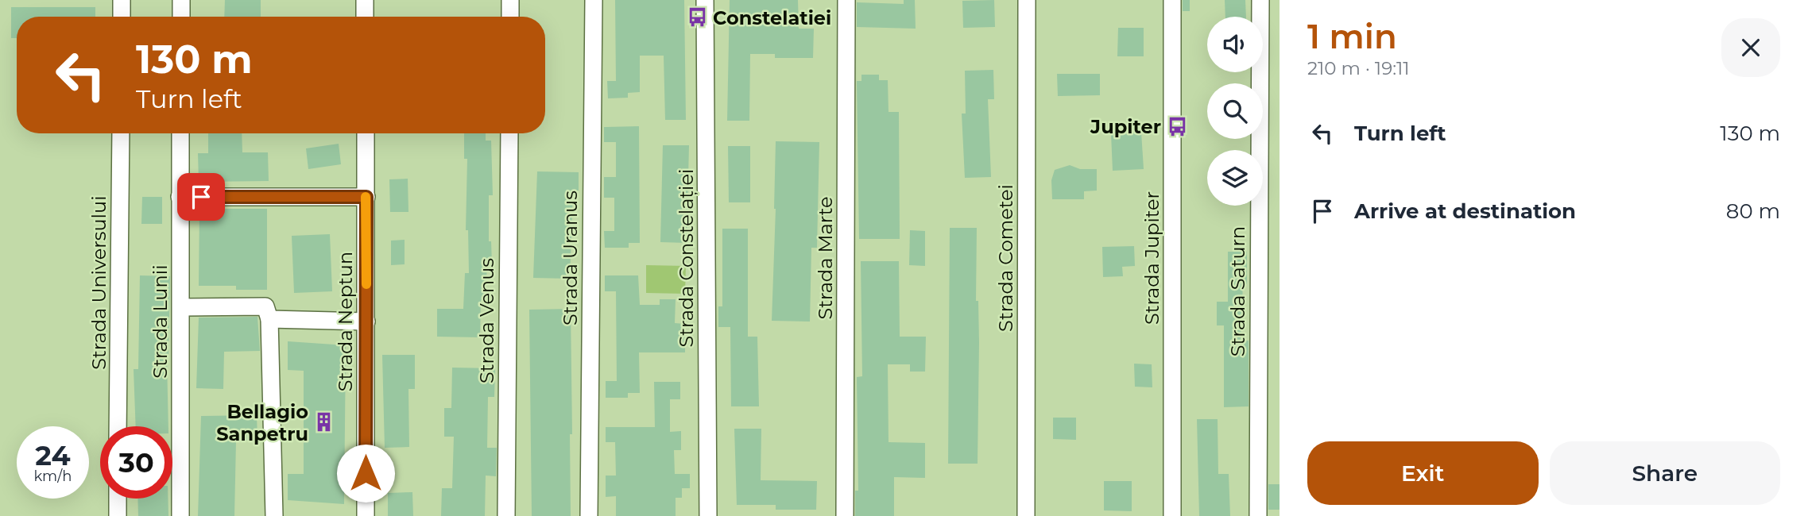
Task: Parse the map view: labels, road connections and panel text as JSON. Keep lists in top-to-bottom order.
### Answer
{
  "streets": {
    "street": [
      "Strada Uranus",
      "Strada Constelației",
      "Strada Marte",
      "Strada Cometei",
      "Strada Jupiter",
      "Strada Universului",
      "Strada Saturn",
      "Strada Venus",
      "Strada Lunii",
      "Strada Neptun"
    ]
  },
  "places": {
    "bus stop": ["Constelatiei", "Jupiter"],
    "building": ["Bellagio Sanpetru"]
  },
  "page": {
    "heading": ["1 min", "210 m · 19:11"],
    "turn": ["130 m", "Turn left"],
    "list": [
      {
        "name": "Turn left",
        "value": "130 m"
      },
      {
        "name": "Arrive at destination",
        "value": "80 m"
      }
    ],
    "speed": "24 km/h",
    "limit": "30",
    "buttons": ["Exit", "Share"]
  }
}
